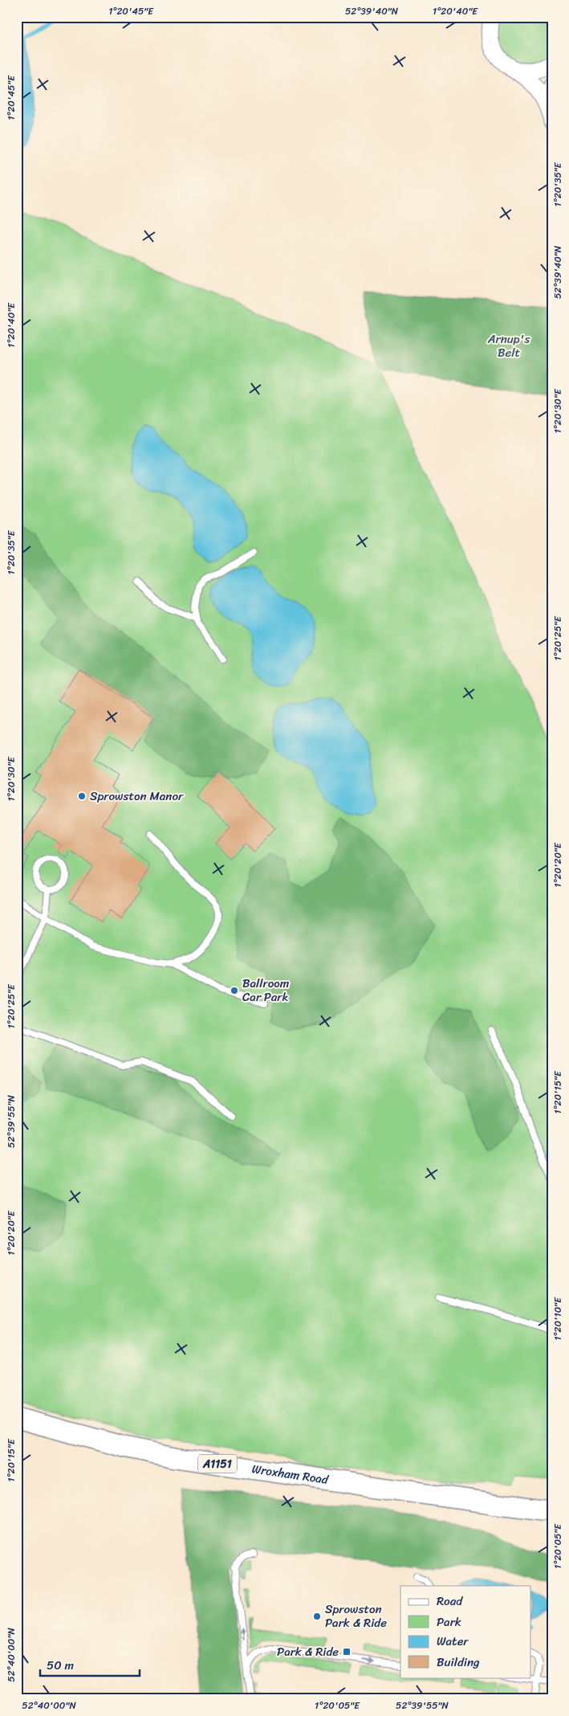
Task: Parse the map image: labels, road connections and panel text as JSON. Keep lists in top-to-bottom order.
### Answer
{
  "streets": {
    "main road": ["A1151", "Wroxham Road"]
  },
  "parks": ["Arnup's Belt"],
  "places": {
    "other": ["Sprowston Manor", "Ballroom Car Park", "Sprowston Park & Ride"],
    "transit": ["Park & Ride"]
  },
  "legend": [
    "Road",
    "Park",
    "Water",
    "Building"
  ],
  "scale_bar": "50 m",
  "coordinates": [
    "1°20'45\"E",
    "52°39'40\"N",
    "1°20'40\"E",
    "1°20'35\"E",
    "1°20'30\"E",
    "1°20'25\"E",
    "1°20'20\"E",
    "1°20'15\"E",
    "52°39'55\"N",
    "1°20'10\"E",
    "1°20'05\"E",
    "52°40'00\"N"
  ]
}
